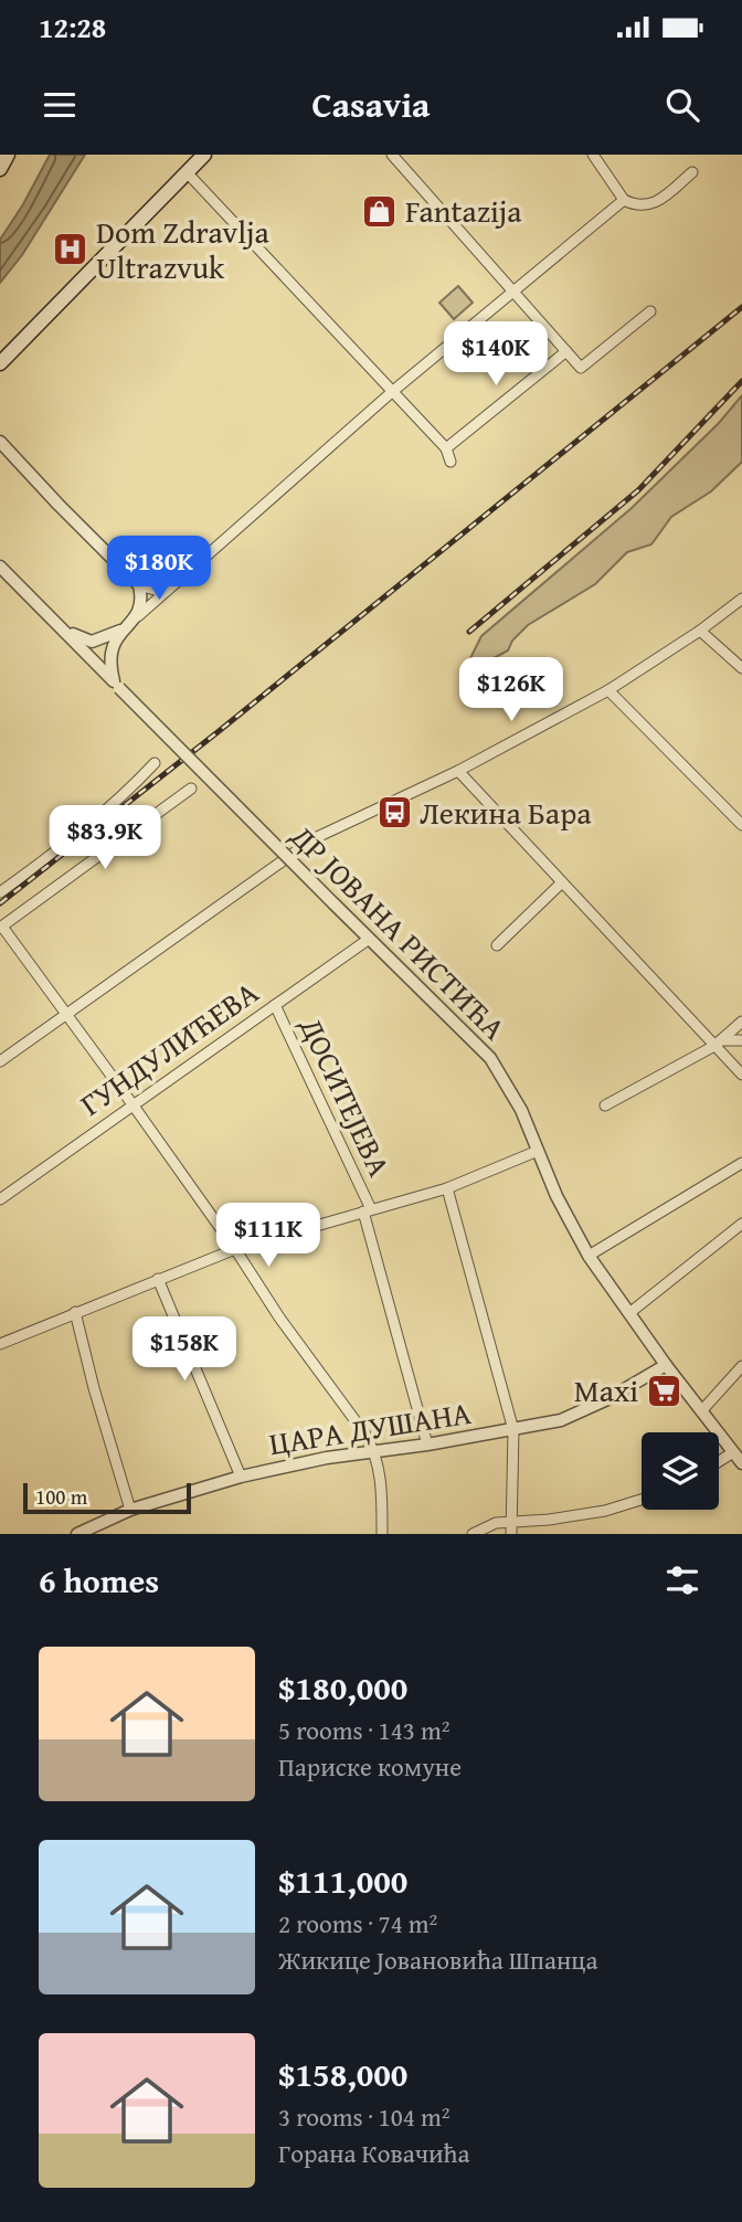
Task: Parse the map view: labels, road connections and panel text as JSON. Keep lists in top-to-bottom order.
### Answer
{
  "streets": {
    "street": [
      "ДР ЈОВАНА РИСТИЋА",
      "ГУНДУЛИЋЕВА",
      "ДОСИТЕЈЕВА",
      "ЦАРА ДУШАНА"
    ]
  },
  "crossings": [
    ["ДР ЈОВАНА РИСТИЋА", "ГУНДУЛИЋЕВА"],
    ["ДР ЈОВАНА РИСТИЋА", "ЦАРА ДУШАНА"],
    ["ГУНДУЛИЋЕВА", "ДОСИТЕЈЕВА"],
    ["ДОСИТЕЈЕВА", "ЦАРА ДУШАНА"]
  ],
  "places": {
    "shop": ["Fantazija"],
    "hospital": ["Dom Zdravlja Ultrazvuk"],
    "bus stop": ["Лекина Бара"],
    "supermarket": ["Maxi"]
  },
  "scale_bar": "100 m",
  "page": {
    "status": "12:28",
    "header": "Casavia",
    "price": [
      "$140K",
      "$180K",
      "$126K",
      "$83.9K",
      "$111K",
      "$158K"
    ],
    "scale": "100 m",
    "heading": "6 homes",
    "list": [
      {
        "name": "$180,000",
        "note": "5 rooms · 143 m² · Париске комуне"
      },
      {
        "name": "$111,000",
        "note": "2 rooms · 74 m² · Жикице Јовановића Шпанца"
      },
      {
        "name": "$158,000",
        "note": "3 rooms · 104 m² · Горана Ковачића"
      }
    ]
  }
}
